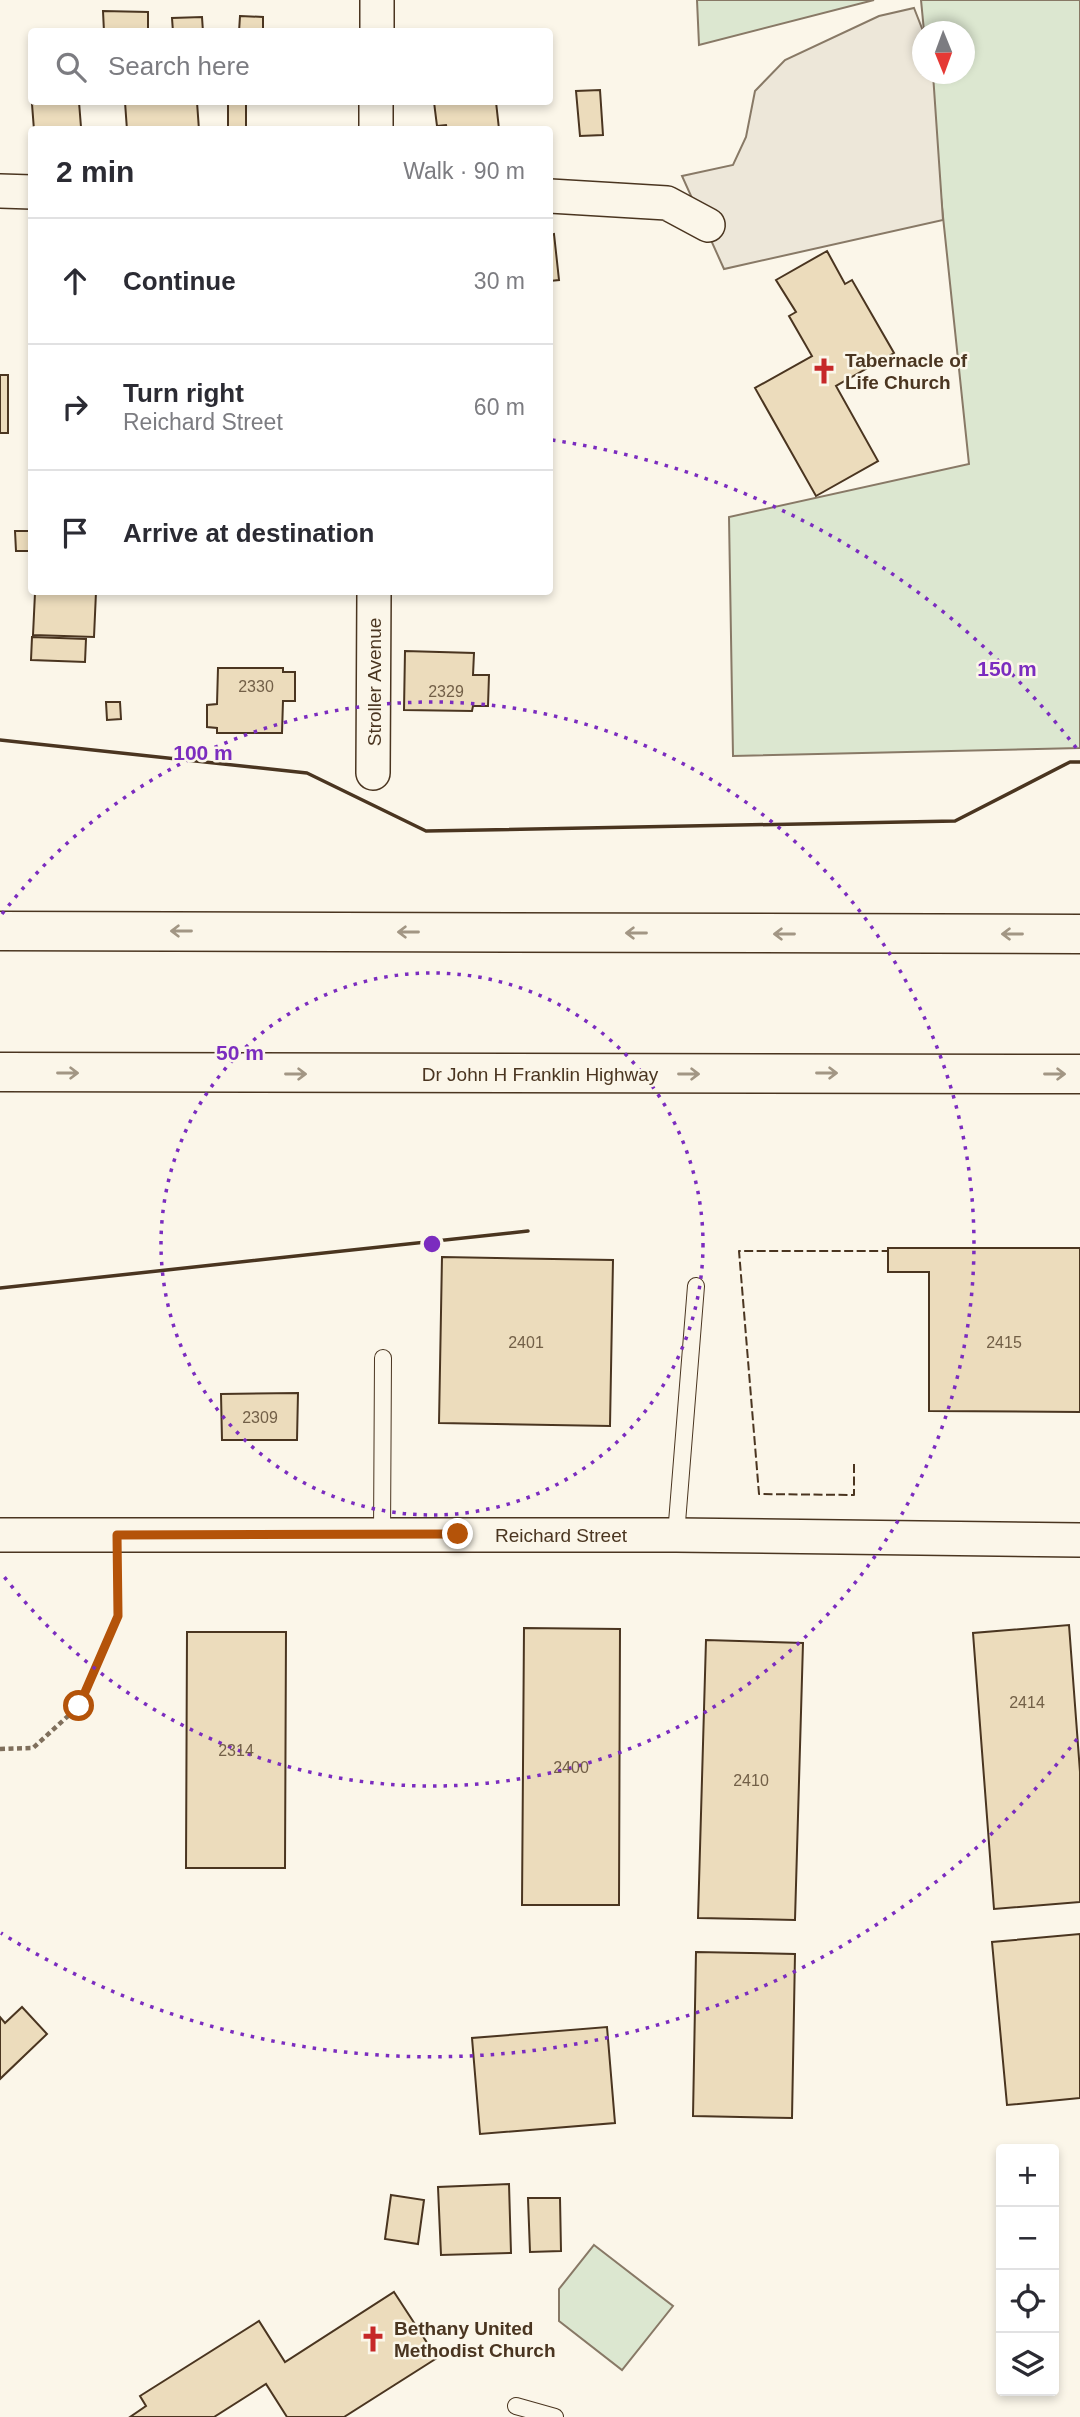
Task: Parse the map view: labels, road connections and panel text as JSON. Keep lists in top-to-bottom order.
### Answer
{
  "streets": {
    "highway": ["Dr John H Franklin Highway"],
    "street": ["Stroller Avenue", "Reichard Street"]
  },
  "places": {
    "church": ["Tabernacle of Life Church", "Bethany United Methodist Church"]
  },
  "house_numbers": [
    "2330",
    "2329",
    "2401",
    "2415",
    "2309",
    "2414",
    "2314",
    "2400",
    "2410"
  ],
  "north": "bottom",
  "page": {
    "search": "Search here",
    "heading": ["2 min", "Walk · 90 m"],
    "list": [
      ["Continue", "30 m"],
      ["Turn right", "Reichard Street", "60 m"],
      "Arrive at destination"
    ],
    "map_buttons": ["+", "−"]
  },
  "rings": ["150 m", "100 m", "50 m"]
}
